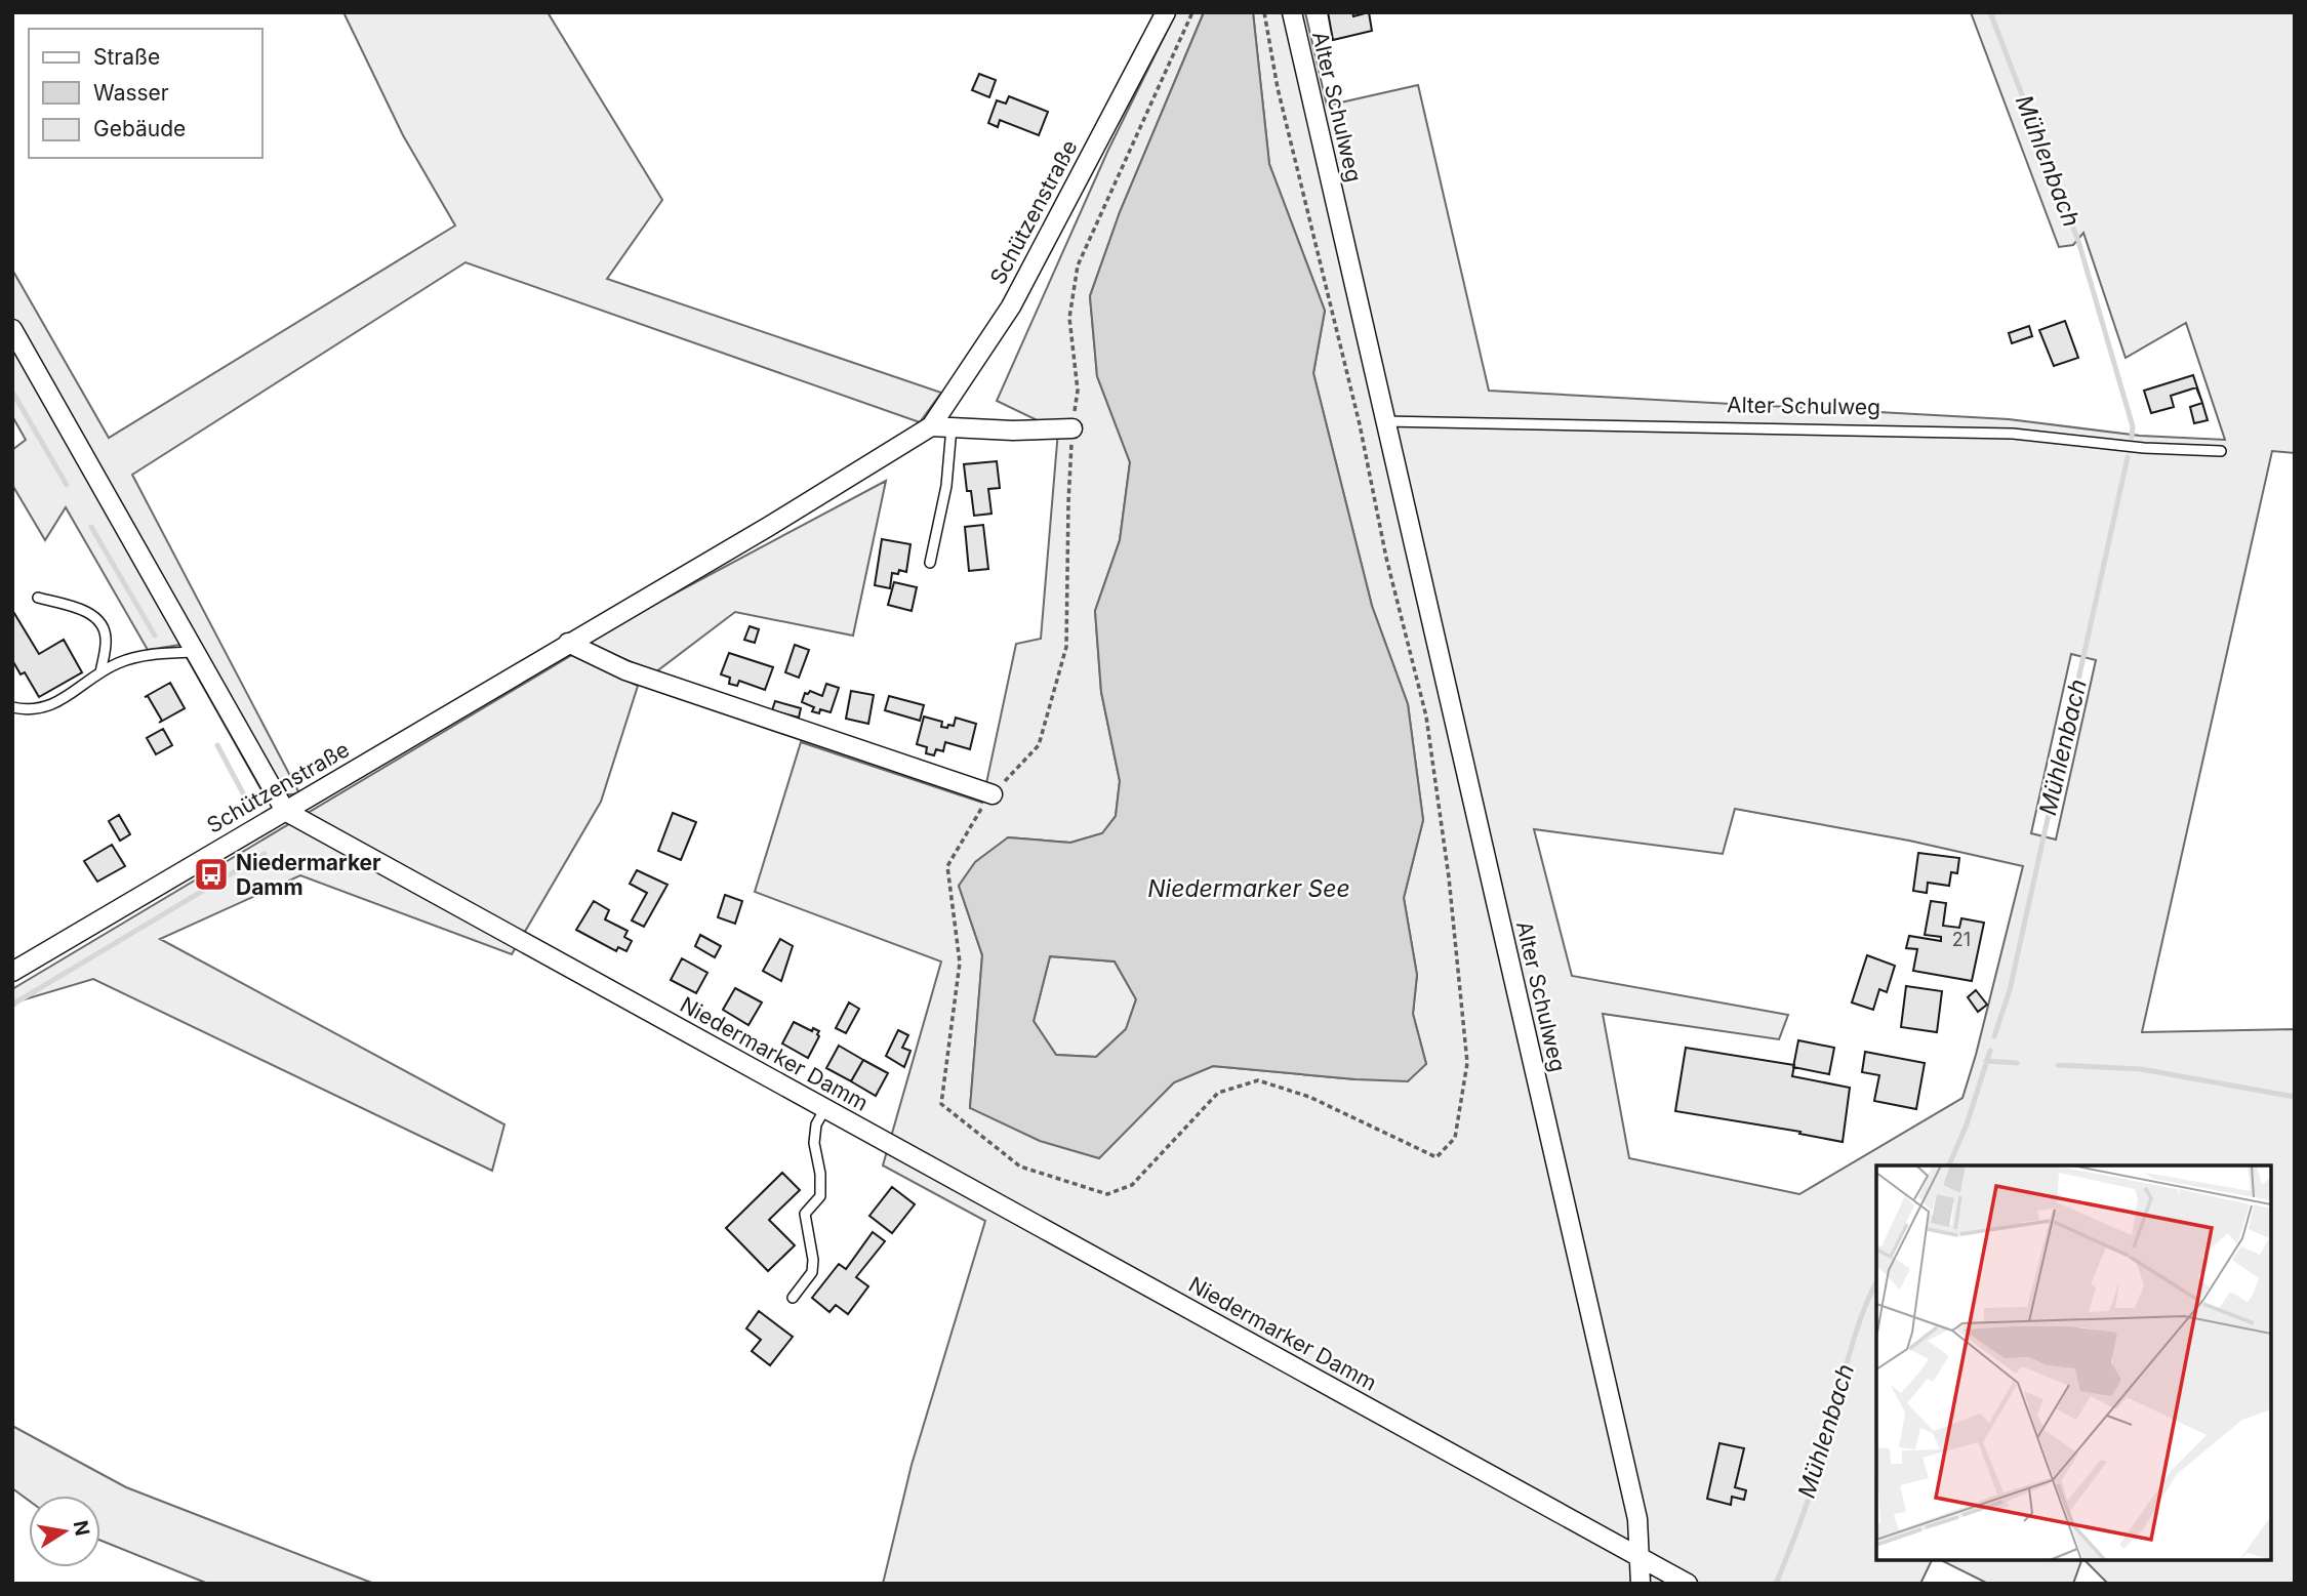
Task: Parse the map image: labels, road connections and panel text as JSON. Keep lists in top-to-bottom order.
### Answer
{
  "streets": {
    "street": ["Alter Schulweg", "Schützenstraße", "Niedermarker Damm"]
  },
  "crossings": [
    ["Alter Schulweg", "Niedermarker Damm"],
    ["Schützenstraße", "Niedermarker Damm"]
  ],
  "water": ["Mühlenbach", "Niedermarker See"],
  "places": {
    "bus stop": ["Niedermarker Damm"]
  },
  "house_numbers": ["21"],
  "legend": ["Straße", "Wasser", "Gebäude"],
  "north": "right"
}
